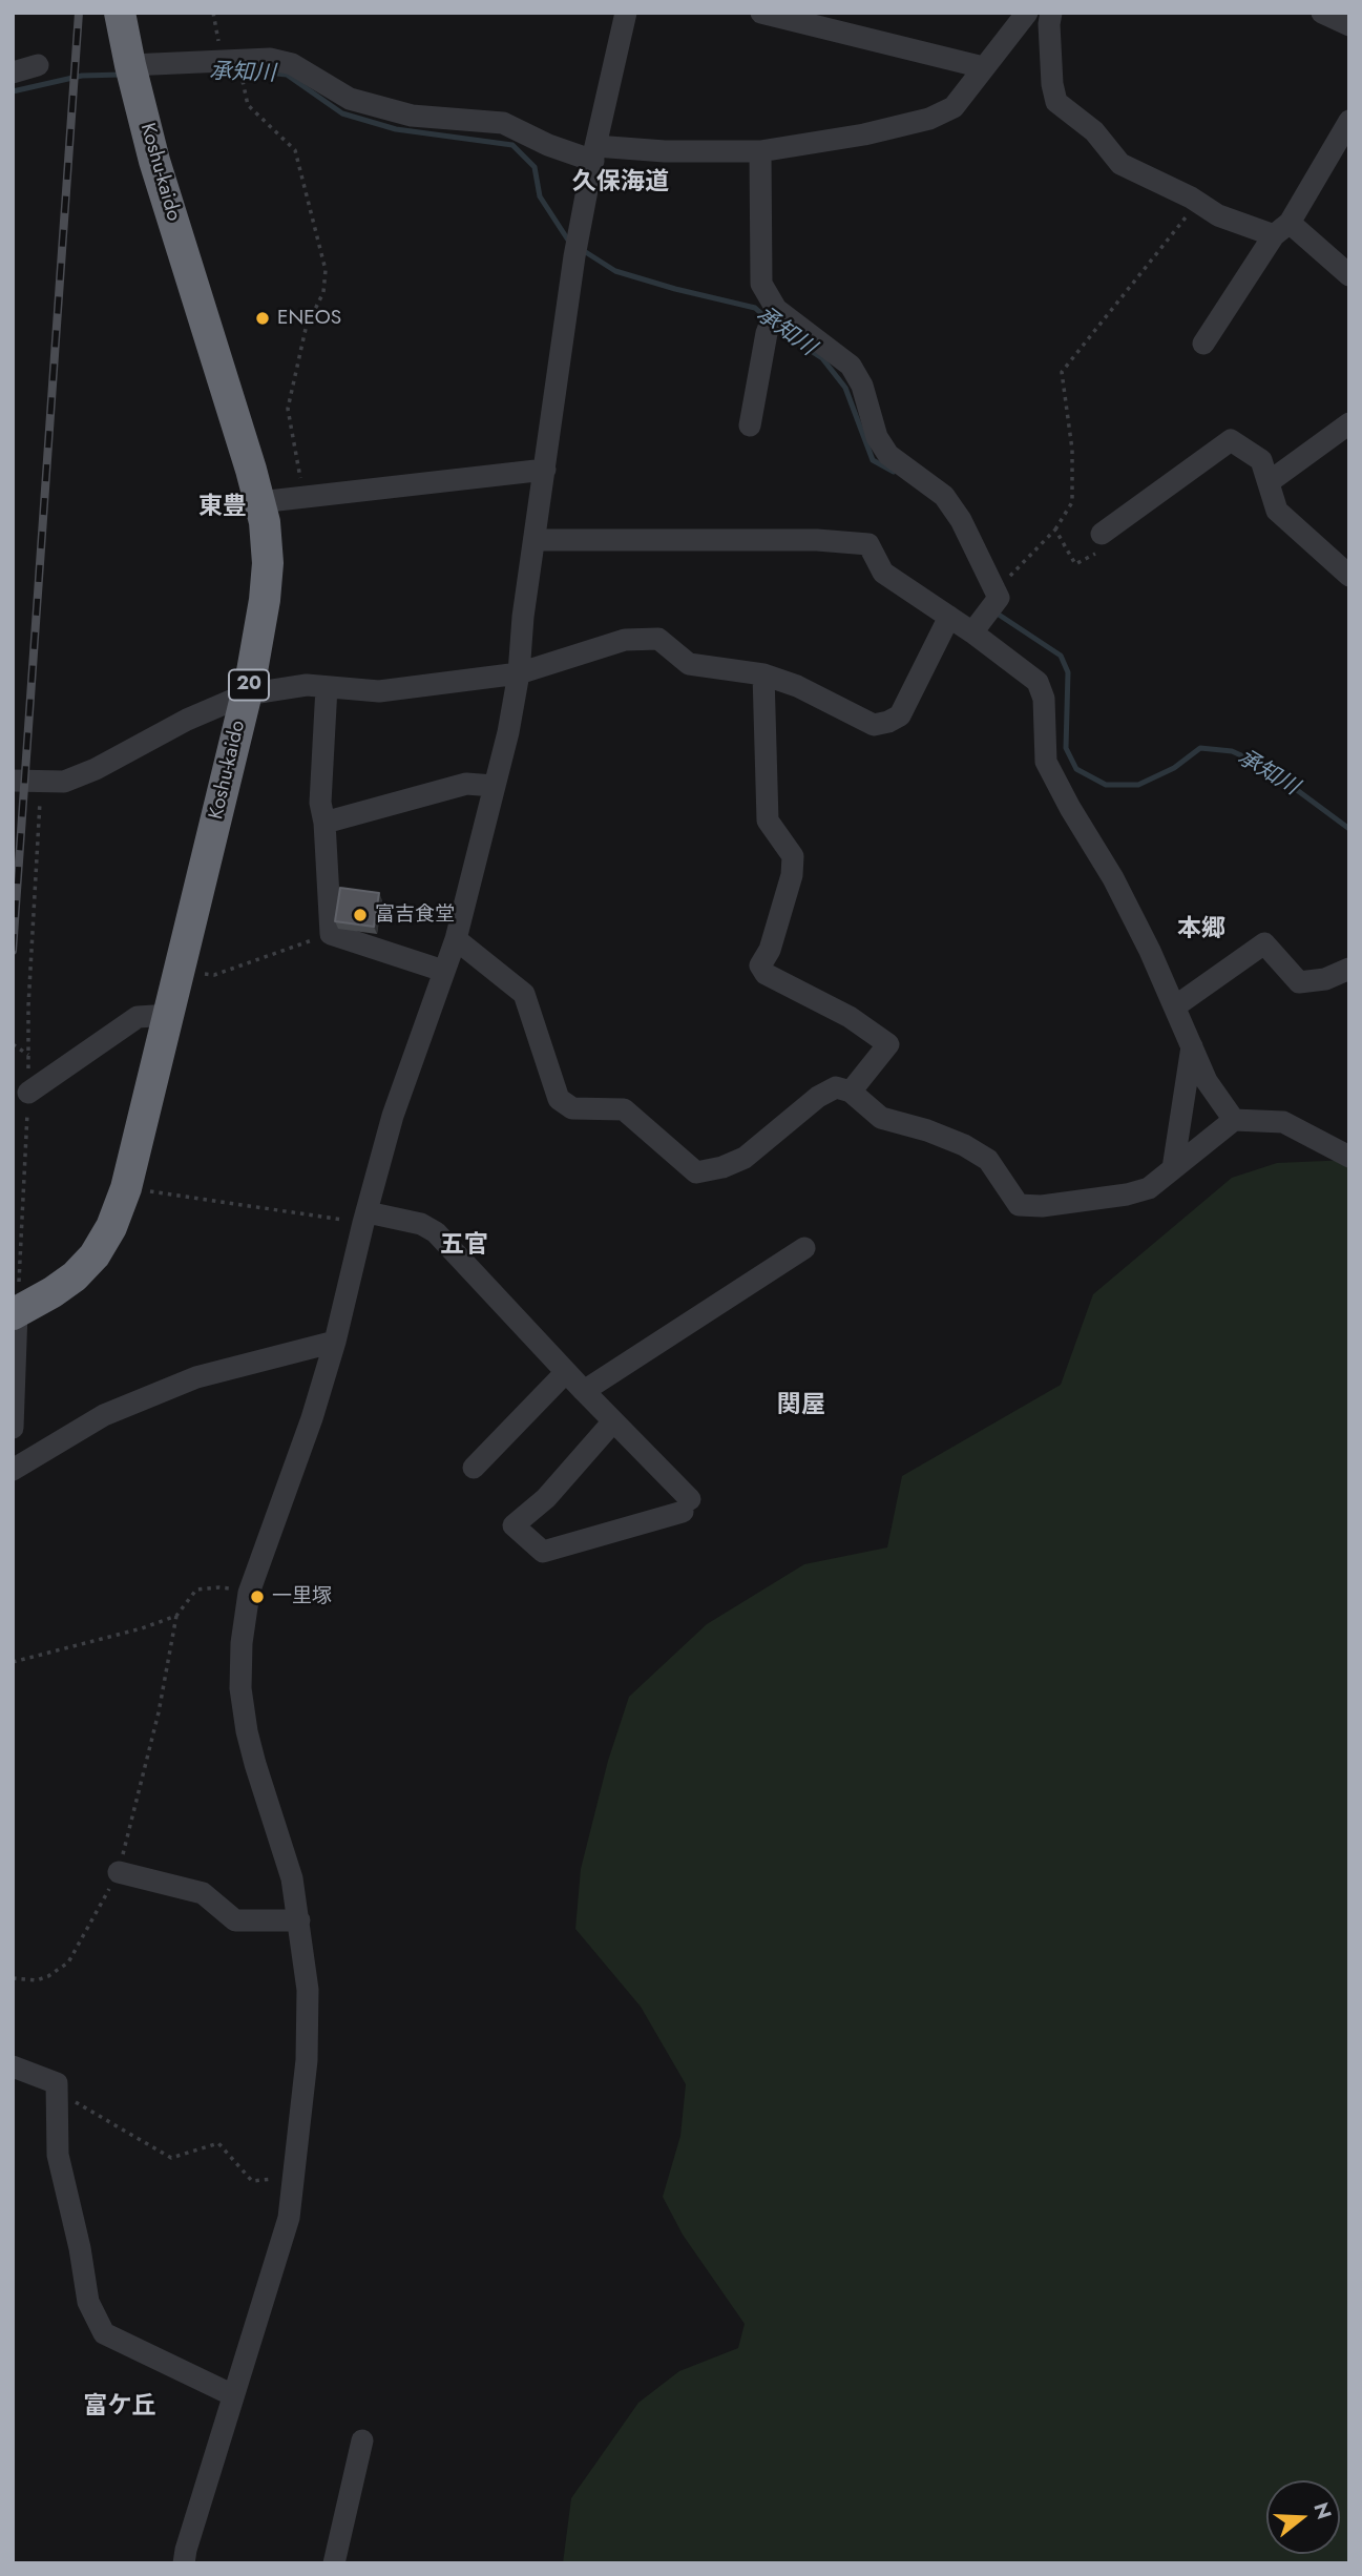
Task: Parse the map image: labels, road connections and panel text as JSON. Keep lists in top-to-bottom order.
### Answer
{
  "streets": {
    "highway": ["Koshu-kaido", "20"]
  },
  "districts": [
    "久保海道",
    "東豊",
    "本郷",
    "五官",
    "関屋",
    "富ケ丘"
  ],
  "water": ["承知川"],
  "places": ["ENEOS", "富吉食堂", "一里塚"],
  "north": "right"
}
